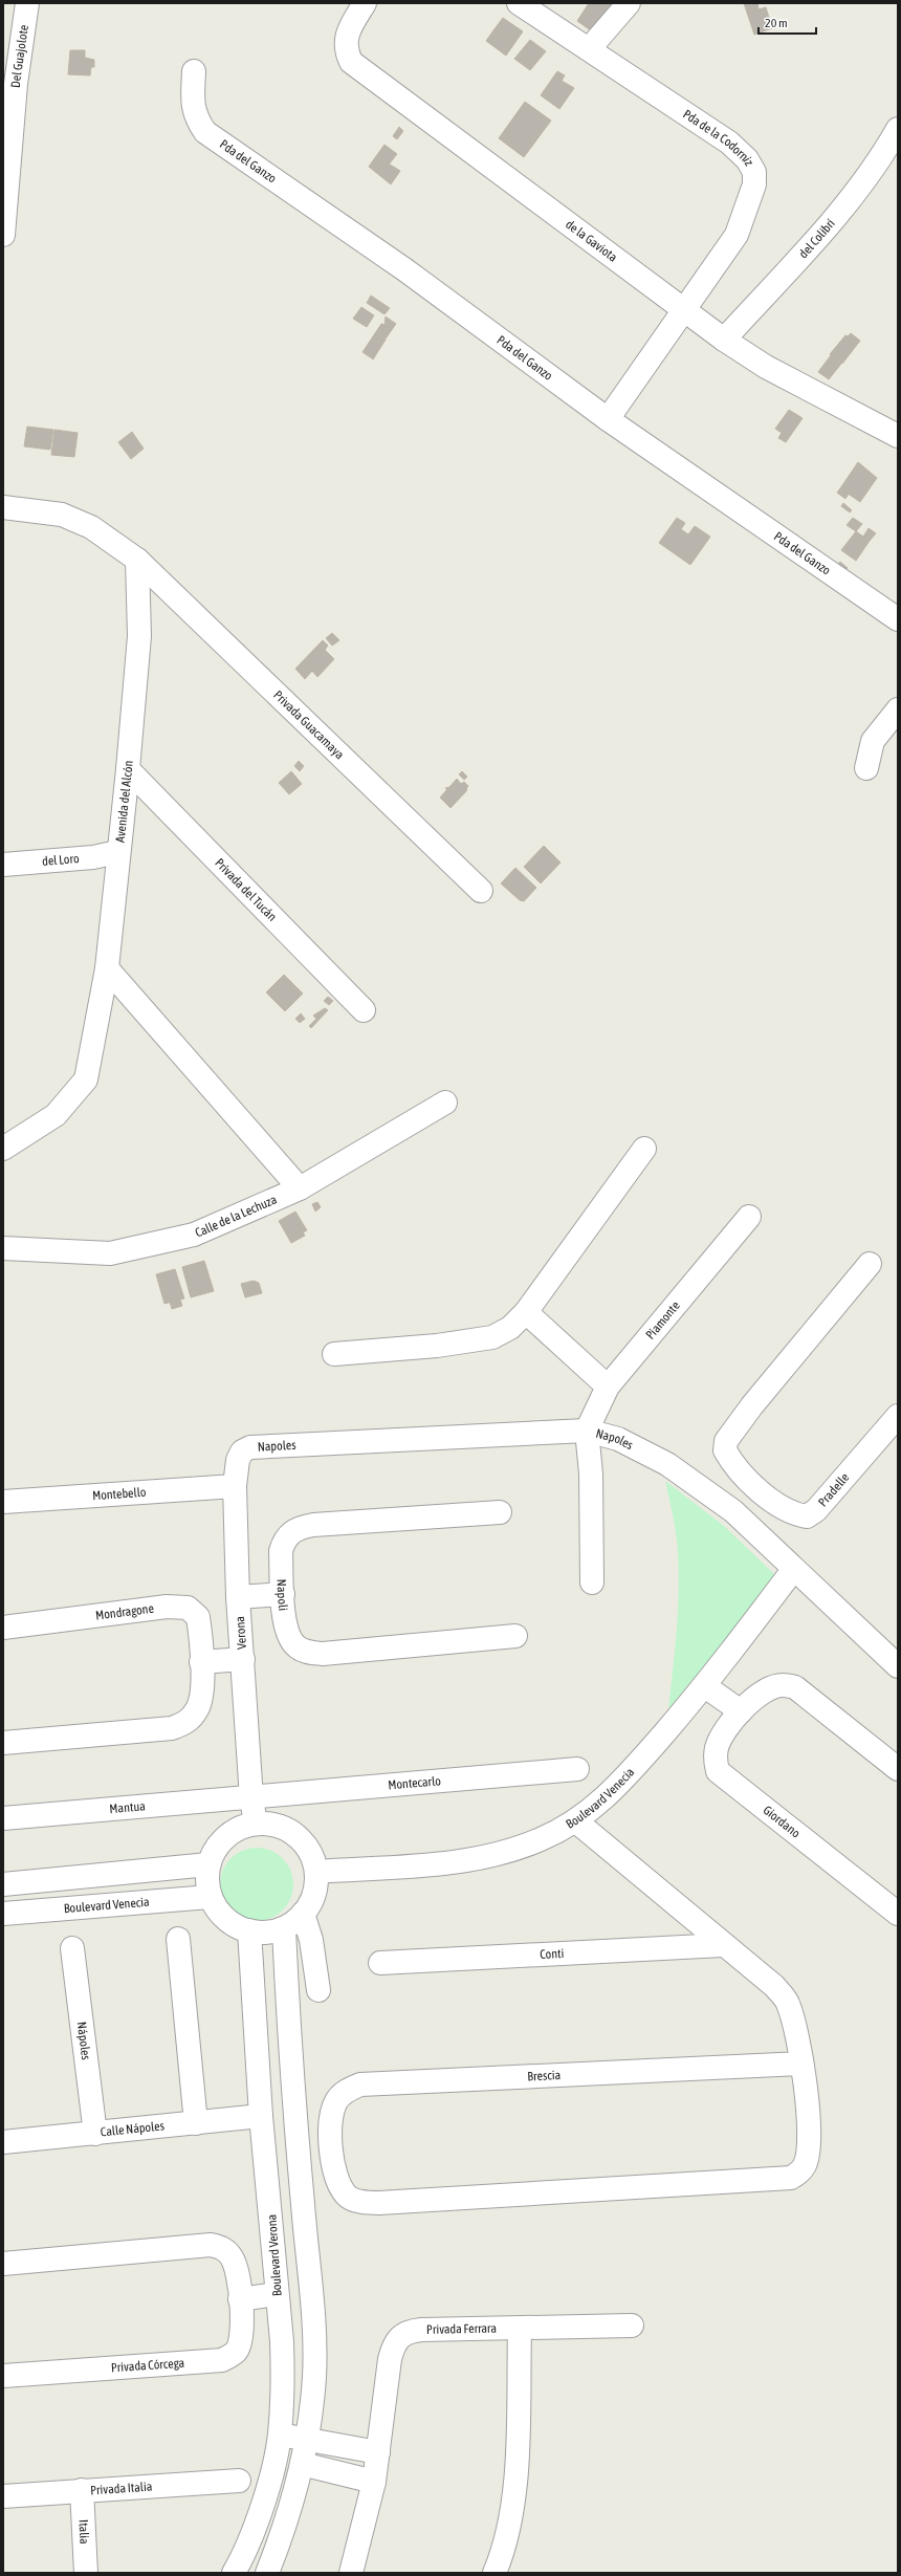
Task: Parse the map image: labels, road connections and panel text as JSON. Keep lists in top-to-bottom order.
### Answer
{
  "streets": {
    "street": [
      "Del Guajolote",
      "Pda de la Codorniz",
      "Pda del Ganzo",
      "del Colibrí",
      "de la Gaviota",
      "Privada Guacamaya",
      "Avenida del Alcón",
      "del Loro",
      "Privada del Tucán",
      "Calle de la Lechuza",
      "Piamonte",
      "Napoles",
      "Pradelle",
      "Montebello",
      "Napoli",
      "Mondragone",
      "Verona",
      "Montecarlo",
      "Boulevard Venecia",
      "Mantua",
      "Giordano",
      "Conti",
      "Nápoles",
      "Brescia",
      "Calle Nápoles",
      "Boulevard Verona",
      "Privada Ferrara",
      "Privada Córcega",
      "Privada Italia",
      "Italia"
    ]
  },
  "crossings": [
    ["Pda de la Codorniz", "Pda del Ganzo"],
    ["Pda de la Codorniz", "de la Gaviota"],
    ["del Colibrí", "de la Gaviota"],
    ["Privada Guacamaya", "Avenida del Alcón"],
    ["Avenida del Alcón", "del Loro"],
    ["Avenida del Alcón", "Privada del Tucán"],
    ["Piamonte", "Napoles"],
    ["Napoles", "Verona"],
    ["Napoles", "Boulevard Venecia"],
    ["Montebello", "Verona"],
    ["Verona", "Montecarlo"],
    ["Verona", "Boulevard Venecia"],
    ["Verona", "Mantua"],
    ["Verona", "Boulevard Verona"],
    ["Montecarlo", "Mantua"],
    ["Boulevard Venecia", "Boulevard Verona"],
    ["Nápoles", "Calle Nápoles"],
    ["Calle Nápoles", "Boulevard Verona"],
    ["Privada Italia", "Italia"]
  ],
  "scale_bar": "20 m"
}
